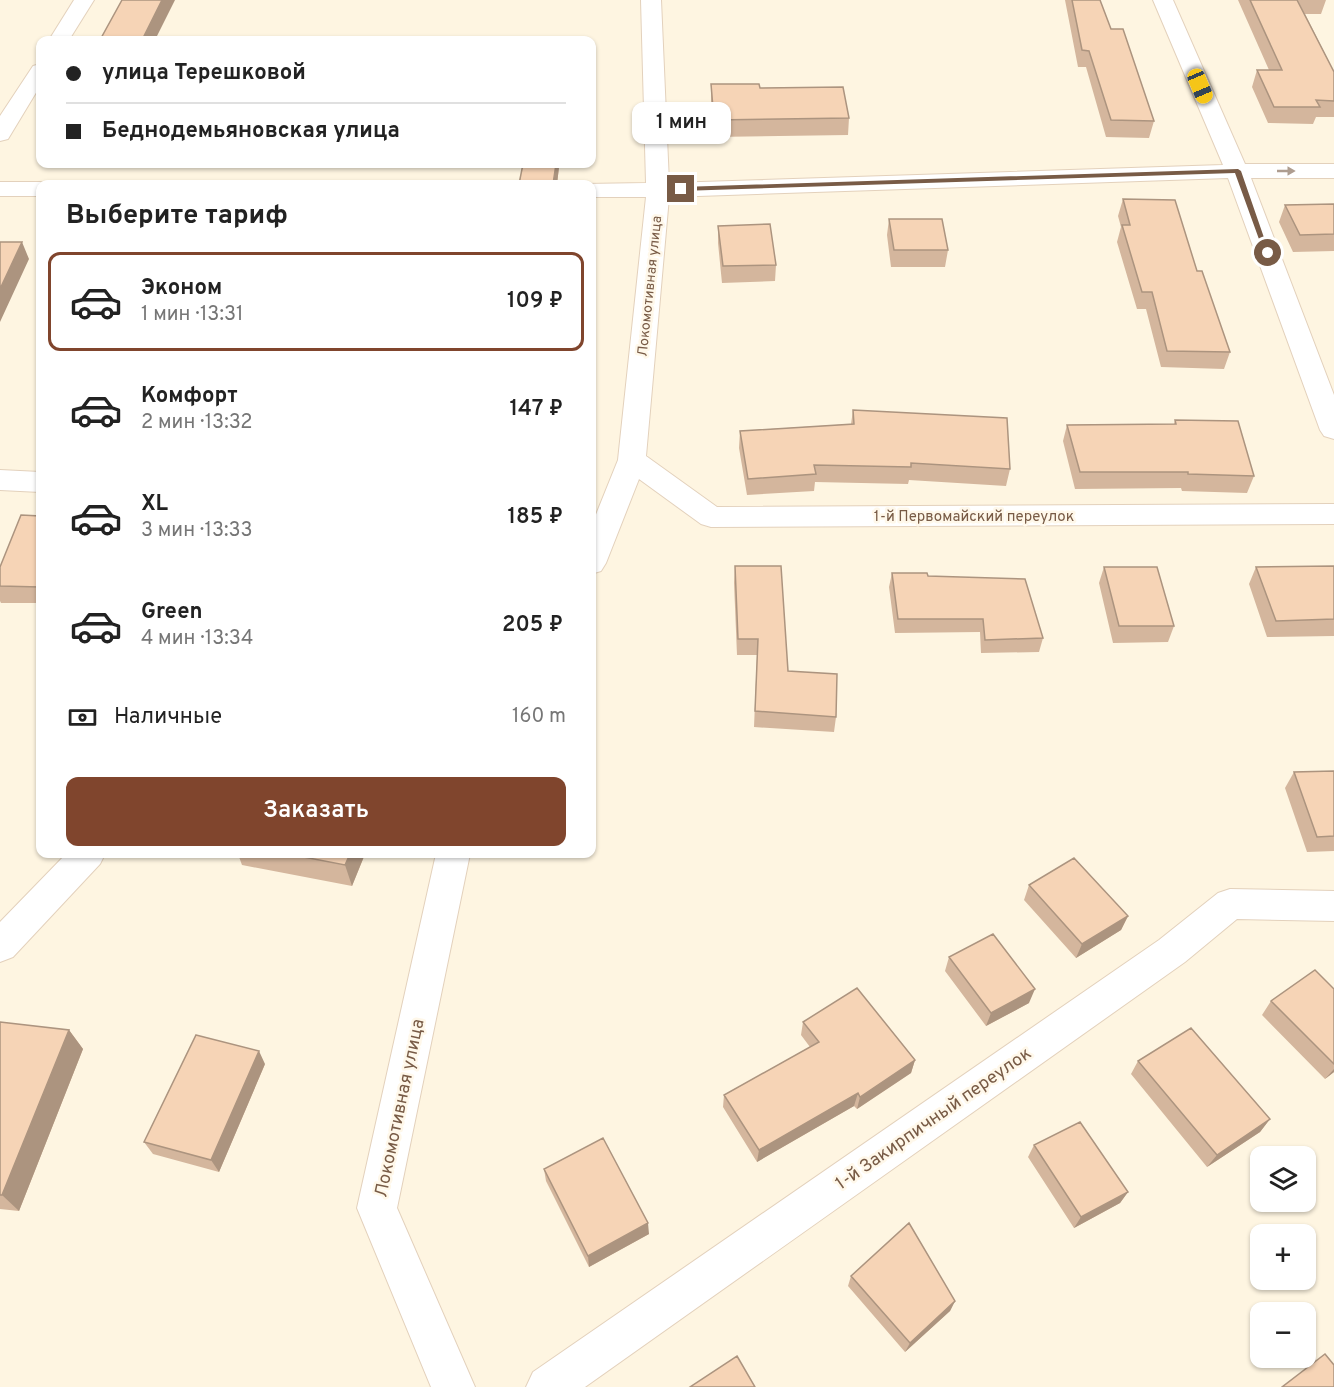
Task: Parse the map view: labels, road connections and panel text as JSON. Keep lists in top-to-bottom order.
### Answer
{
  "streets": {
    "street": ["Локомотивная улица", "1-й Первомайский переулок", "1-й Закирпичный переулок"]
  },
  "crossings": [
    ["Локомотивная улица", "1-й Первомайский переулок"]
  ],
  "page": {
    "banner": ["улица Терешковой", "Беднодемьяновская улица"],
    "bubble": "1 мин",
    "heading": "Выберите тариф",
    "list": [
      {
        "name": "Эконом",
        "note": "1 мин · 13:31",
        "value": "109 ₽"
      },
      {
        "name": "Комфорт",
        "note": "2 мин · 13:32",
        "value": "147 ₽"
      },
      {
        "name": "XL",
        "note": "3 мин · 13:33",
        "value": "185 ₽"
      },
      {
        "name": "Green",
        "note": "4 мин · 13:34",
        "value": "205 ₽"
      }
    ],
    "pay": ["Наличные", "160 m"],
    "buttons": "Заказать",
    "map_buttons": ["+", "−"]
  }
}
